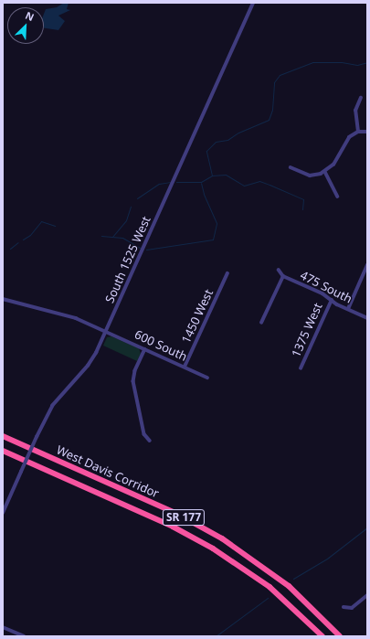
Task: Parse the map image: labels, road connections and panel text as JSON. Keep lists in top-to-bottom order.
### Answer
{
  "streets": {
    "highway": ["West Davis Corridor", "SR 177"],
    "street": [
      "South 1525 West",
      "475 South",
      "1450 West",
      "1375 West",
      "600 South"
    ]
  },
  "crossings": [
    ["South 1525 West", "600 South"],
    ["475 South", "1375 West"],
    ["1450 West", "600 South"]
  ],
  "north": "top right"
}
